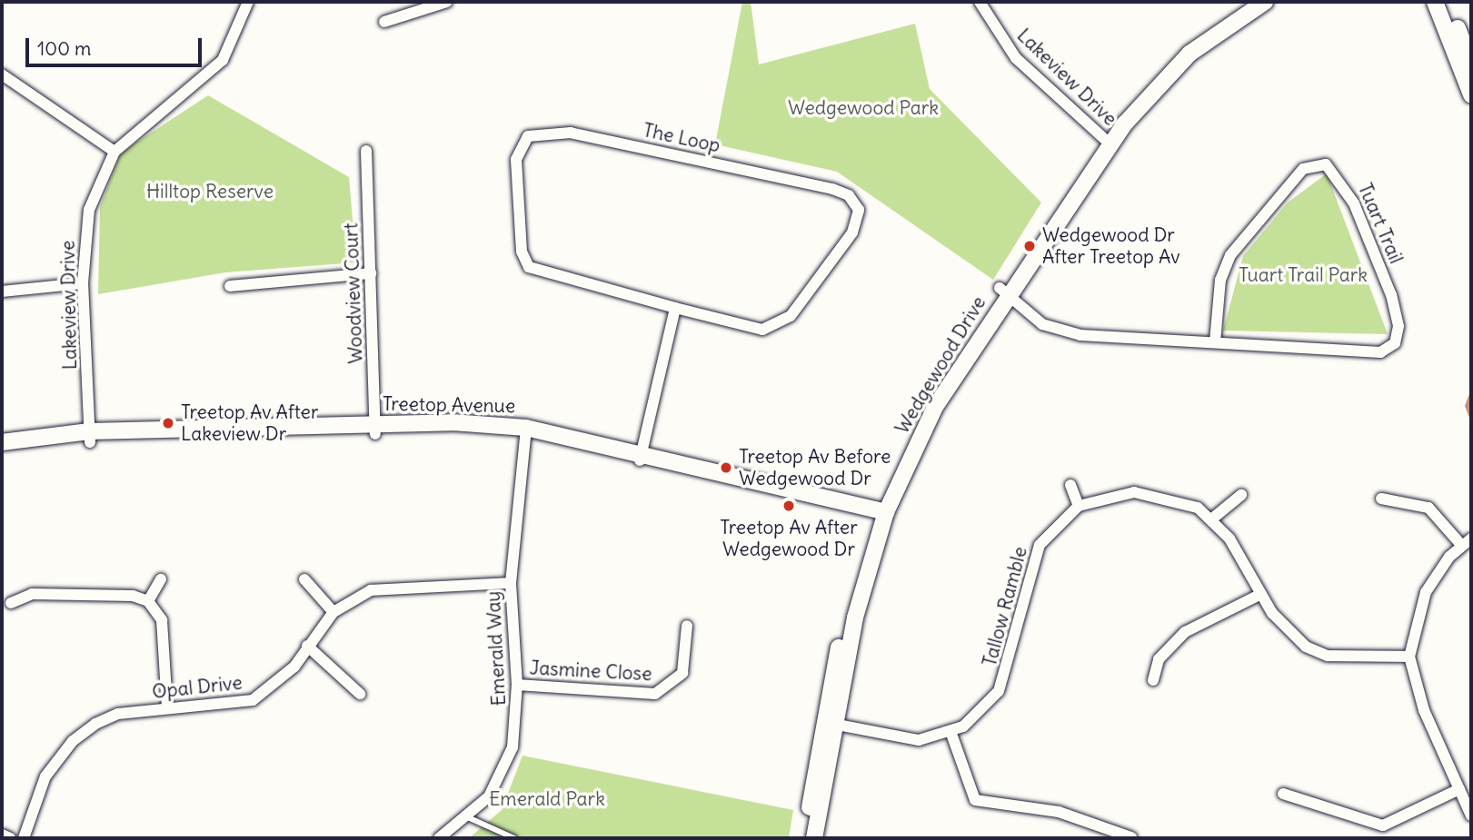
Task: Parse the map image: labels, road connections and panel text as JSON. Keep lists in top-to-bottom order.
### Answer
{
  "streets": {
    "street": [
      "Lakeview Drive",
      "The Loop",
      "Tuart Trail",
      "Woodview Court",
      "Wedgewood Drive",
      "Treetop Avenue",
      "Tallow Ramble",
      "Emerald Way",
      "Jasmine Close",
      "Opal Drive"
    ]
  },
  "crossings": [
    ["Lakeview Drive", "Wedgewood Drive"],
    ["Lakeview Drive", "Treetop Avenue"],
    ["Tuart Trail", "Wedgewood Drive"],
    ["Woodview Court", "Treetop Avenue"],
    ["Wedgewood Drive", "Treetop Avenue"],
    ["Wedgewood Drive", "Tallow Ramble"],
    ["Treetop Avenue", "Emerald Way"],
    ["Emerald Way", "Jasmine Close"],
    ["Emerald Way", "Opal Drive"]
  ],
  "parks": [
    "Wedgewood Park",
    "Hilltop Reserve",
    "Tuart Trail Park",
    "Emerald Park"
  ],
  "places": [
    "Wedgewood Dr After Treetop Av",
    "Treetop Av After Lakeview Dr",
    "Treetop Av Before Wedgewood Dr",
    "Treetop Av After Wedgewood Dr"
  ],
  "scale_bar": "100 m"
}
